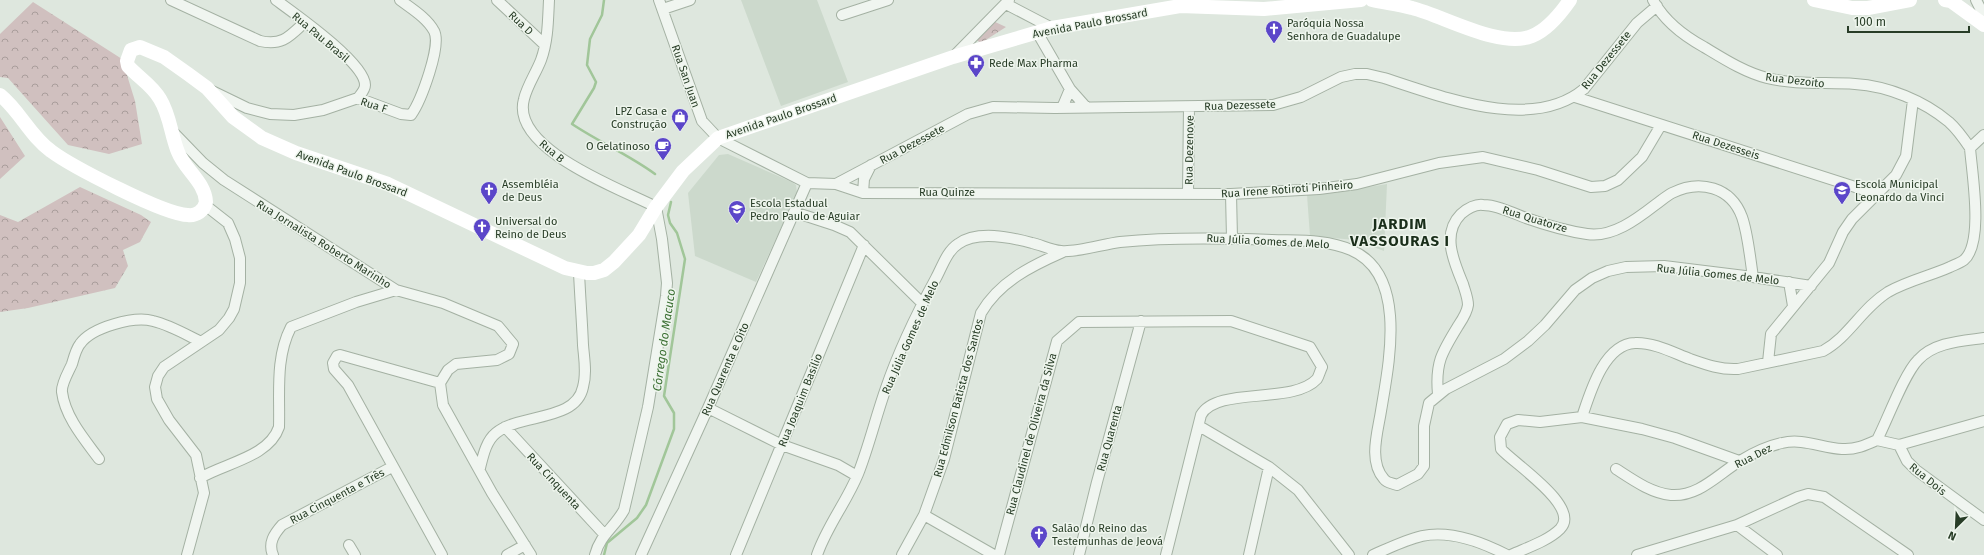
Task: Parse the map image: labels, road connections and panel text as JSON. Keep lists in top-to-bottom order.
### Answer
{
  "streets": {
    "main road": ["Avenida Paulo Brossard"],
    "street": [
      "Rua D",
      "Rua Pau Brasil",
      "Rua Dezessete",
      "Rua San Juan",
      "Rua Dezoito",
      "Rua F",
      "Rua Dezesseis",
      "Rua Dezenove",
      "Rua B",
      "Rua Irene Rotiroti Pinheiro",
      "Rua Quinze",
      "Rua Quatorze",
      "Rua Júlia Gomes de Melo",
      "Rua Jornalista Roberto Marinho",
      "Rua Quarenta e Oito",
      "Rua Edmilson Batista dos Santos",
      "Rua Joaquim Basílio",
      "Rua Claudinel de Oliveira da Silva",
      "Rua Quarenta",
      "Rua Dez",
      "Rua Dois",
      "Rua Cinquenta",
      "Rua Cinquenta e Três"
    ]
  },
  "crossings": [
    ["Rua D", "Rua B"],
    ["Avenida Paulo Brossard", "Rua San Juan"],
    ["Avenida Paulo Brossard", "Rua F"],
    ["Avenida Paulo Brossard", "Rua B"],
    ["Avenida Paulo Brossard", "Rua Quinze"],
    ["Avenida Paulo Brossard", "Rua Jornalista Roberto Marinho"],
    ["Rua Pau Brasil", "Rua F"],
    ["Rua Dezessete", "Rua Dezoito"],
    ["Rua Dezessete", "Rua Dezesseis"],
    ["Rua Dezessete", "Rua Dezenove"],
    ["Rua Dezessete", "Rua Quinze"],
    ["Rua San Juan", "Rua Quinze"],
    ["Rua Dezesseis", "Rua Irene Rotiroti Pinheiro"],
    ["Rua Dezenove", "Rua Irene Rotiroti Pinheiro"],
    ["Rua Dezenove", "Rua Quinze"],
    ["Rua Irene Rotiroti Pinheiro", "Rua Quinze"],
    ["Rua Quinze", "Rua Quarenta e Oito"],
    ["Rua Quatorze", "Rua Júlia Gomes de Melo"],
    ["Rua Júlia Gomes de Melo", "Rua Edmilson Batista dos Santos"],
    ["Rua Claudinel de Oliveira da Silva", "Rua Quarenta"]
  ],
  "districts": ["JARDIM VASSOURAS I"],
  "water": ["Córrego do Macuco"],
  "places": {
    "church": [
      "Paróquia Nossa Senhora de Guadalupe",
      "Assembléia de Deus",
      "Universal do Reino de Deus",
      "Salão do Reino das Testemunhas de Jeová"
    ],
    "pharmacy": ["Rede Max Pharma"],
    "shop": ["LPZ Casa e Construção"],
    "cafe": ["O Gelatinoso"],
    "school or university": ["Escola Municipal Leonardo da Vinci", "Escola Estadual Pedro Paulo de Aguiar"]
  },
  "scale_bar": "100 m",
  "north": "bottom left"
}
